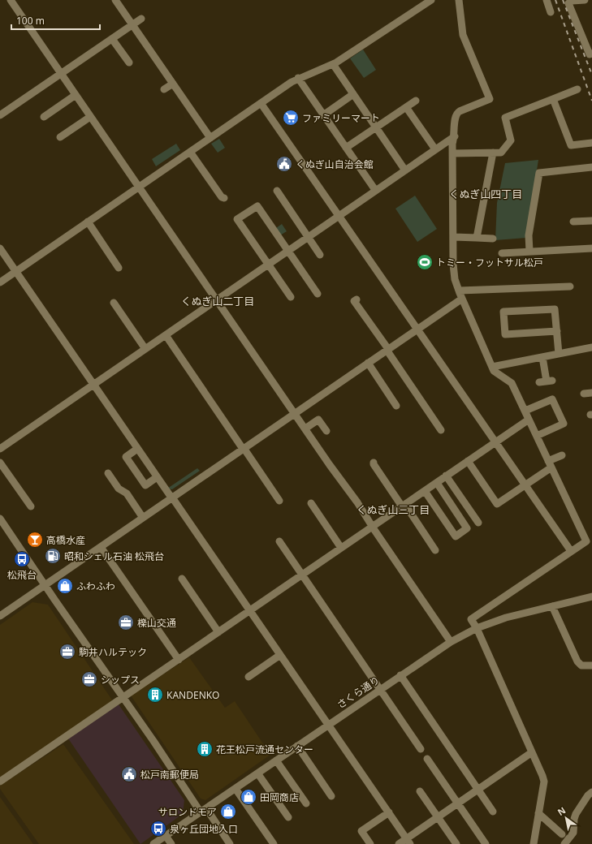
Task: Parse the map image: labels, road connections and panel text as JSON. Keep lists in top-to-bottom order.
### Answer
{
  "streets": {
    "street": ["さくら通り"]
  },
  "districts": ["くぬぎ山四丁目", "くぬぎ山二丁目", "くぬぎ山三丁目"],
  "places": {
    "supermarket": ["ファミリーマート"],
    "public building": ["くぬぎ山自治会館", "松戸南郵便局"],
    "sports": ["トミー・フットサル松戸"],
    "bar": ["高橋水産"],
    "fuel station": ["昭和シェル石油 松飛台"],
    "bus stop": ["松飛台", "泉ヶ丘団地入口"],
    "shop": ["ふわふわ", "田岡商店", "サロンドモア"],
    "office": ["櫟山交通", "駒井ハルテック", "シップス"],
    "building": ["KANDENKO", "花王松戸流通センター"]
  },
  "scale_bar": "100 m",
  "north": "top left"
}
